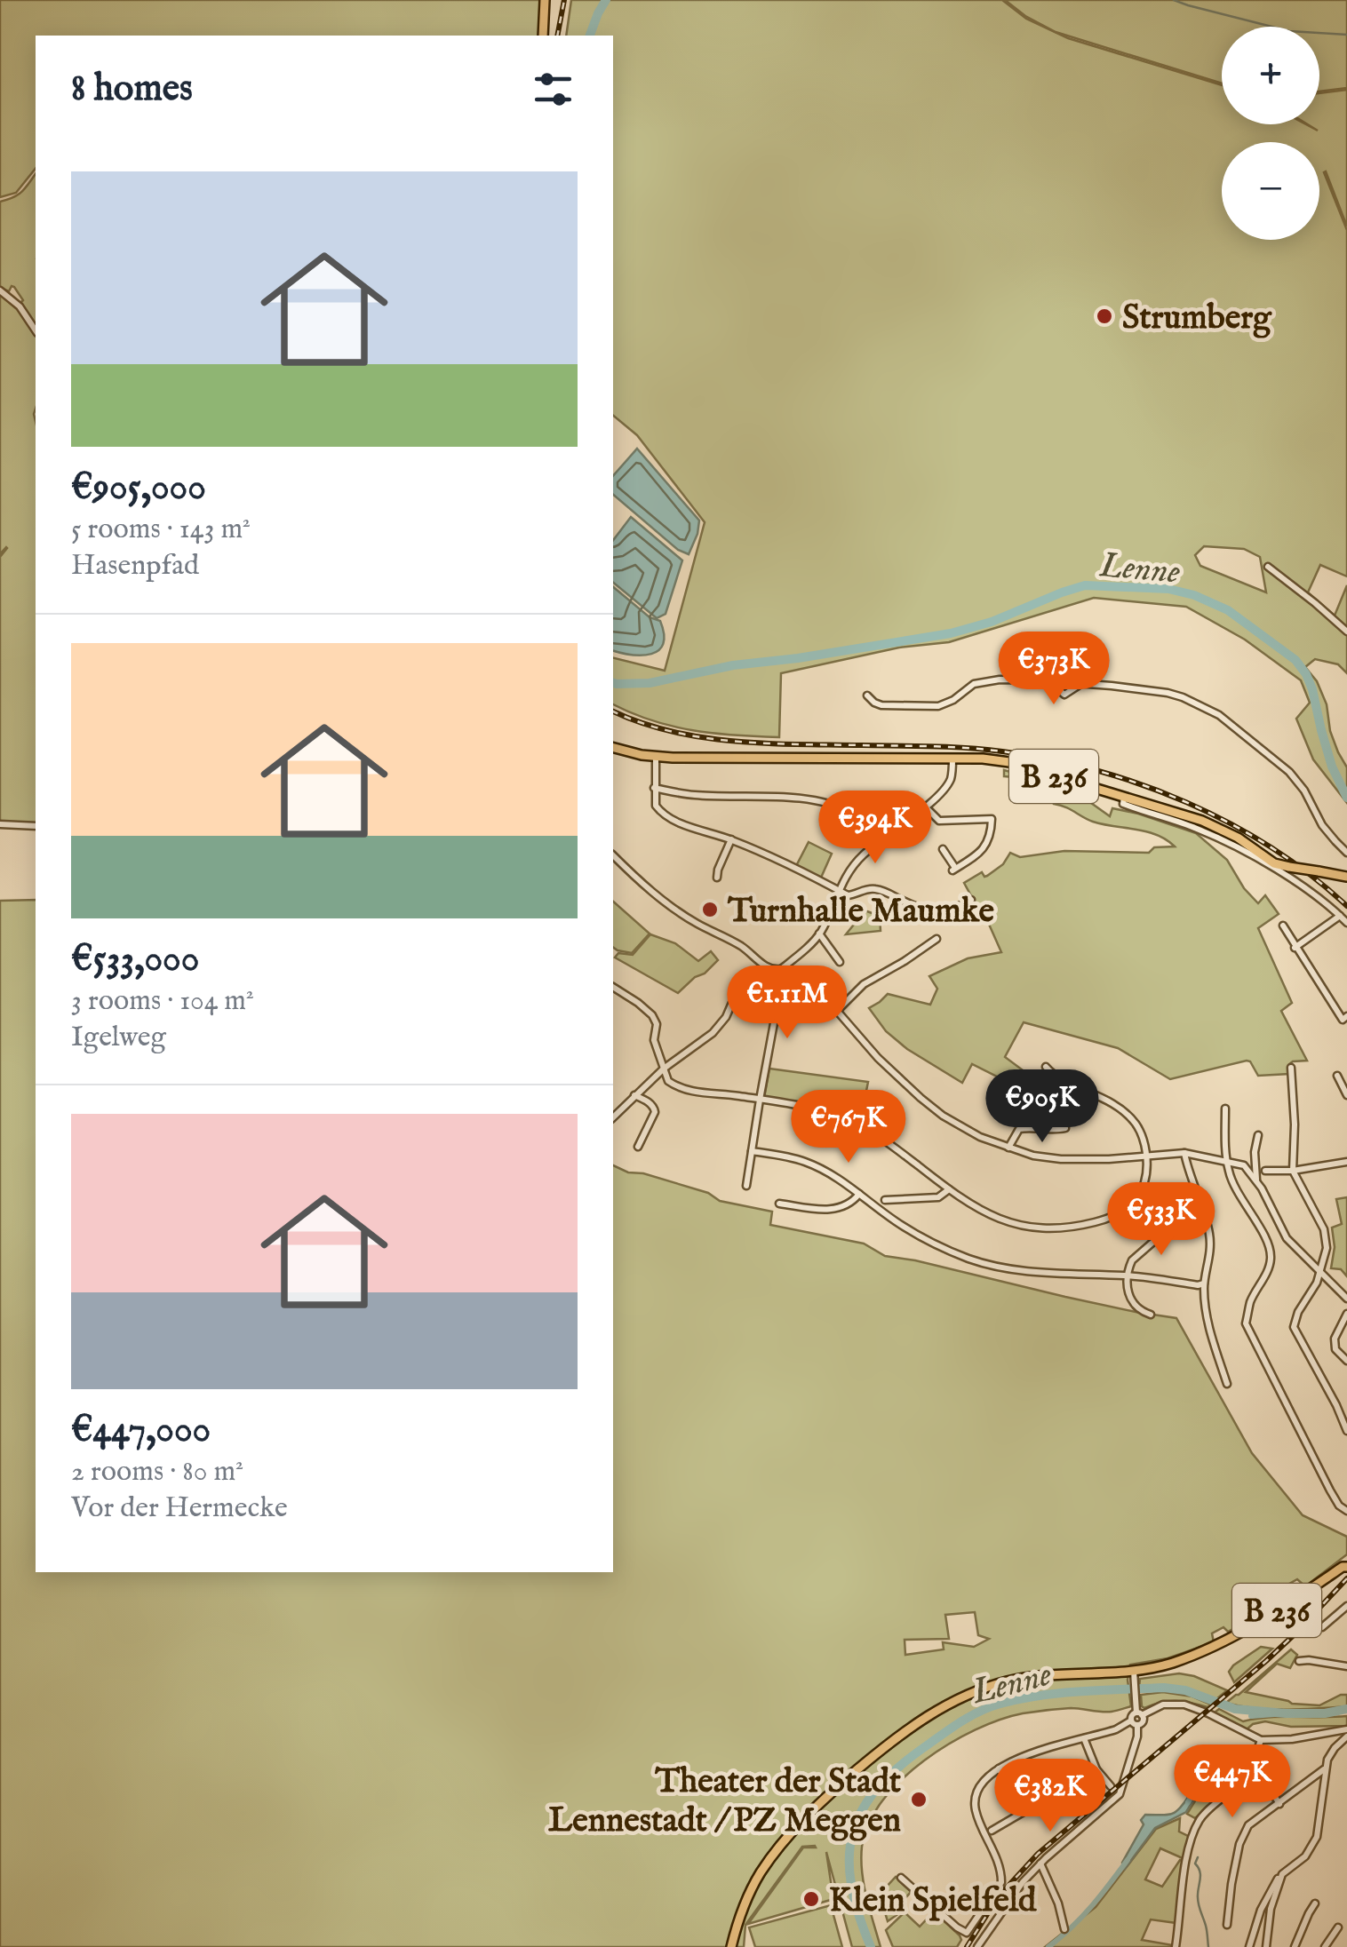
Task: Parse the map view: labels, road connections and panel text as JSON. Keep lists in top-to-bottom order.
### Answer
{
  "streets": {
    "main road": ["B 236"]
  },
  "water": ["Lenne"],
  "places": [
    "Strumberg",
    "Turnhalle Maumke",
    "Theater der Stadt Lennestadt / PZ Meggen",
    "Klein Spielfeld"
  ],
  "page": {
    "map_buttons": ["+", "−"],
    "heading": "8 homes",
    "list": [
      {
        "name": "€905,000",
        "note": "5 rooms · 143 m² · Hasenpfad"
      },
      {
        "name": "€533,000",
        "note": "3 rooms · 104 m² · Igelweg"
      },
      {
        "name": "€447,000",
        "note": "2 rooms · 80 m² · Vor der Hermecke"
      }
    ],
    "price": [
      "€373K",
      "€394K",
      "€1.11M",
      "€905K",
      "€767K",
      "€533K",
      "€447K",
      "€382K"
    ]
  }
}
